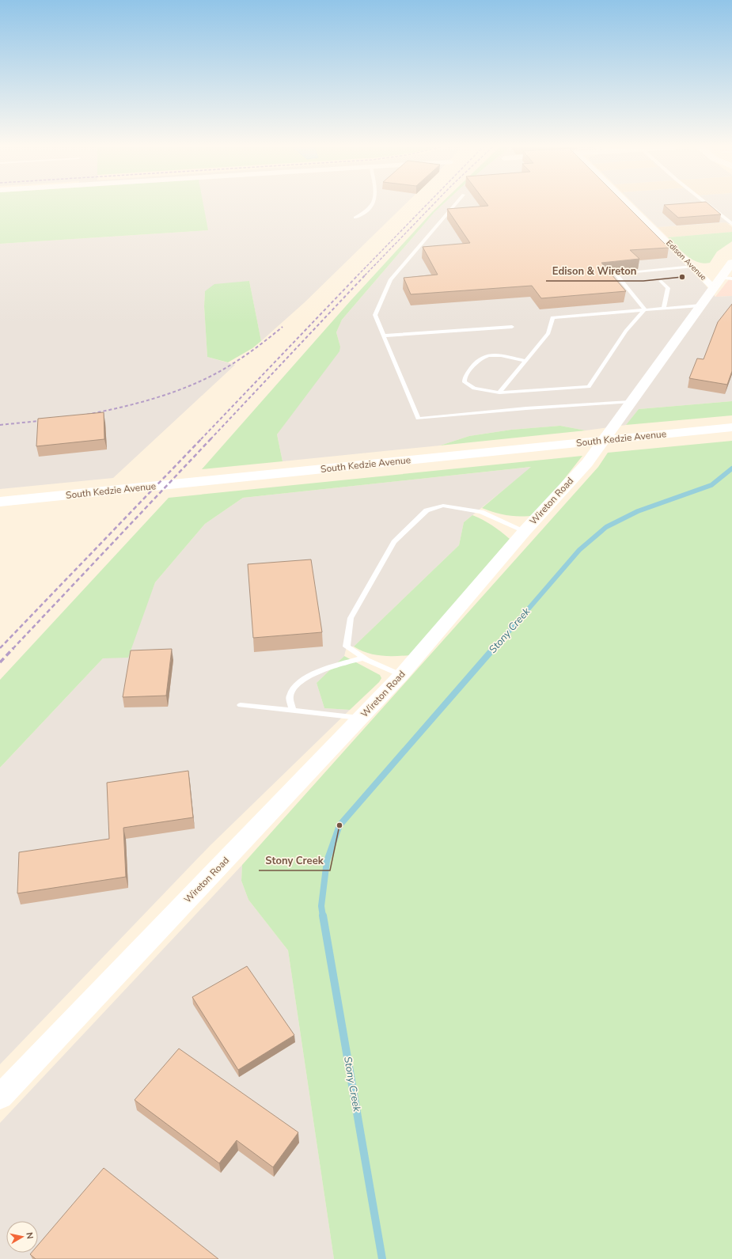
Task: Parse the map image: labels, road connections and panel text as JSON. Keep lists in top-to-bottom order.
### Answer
{
  "streets": {
    "street": ["Edison Avenue", "South Kedzie Avenue", "Wireton Road"]
  },
  "crossings": [
    ["Edison Avenue", "Wireton Road"]
  ],
  "water": ["Stony Creek"],
  "places": ["Edison & Wireton", "Stony Creek"],
  "north": "right"
}
